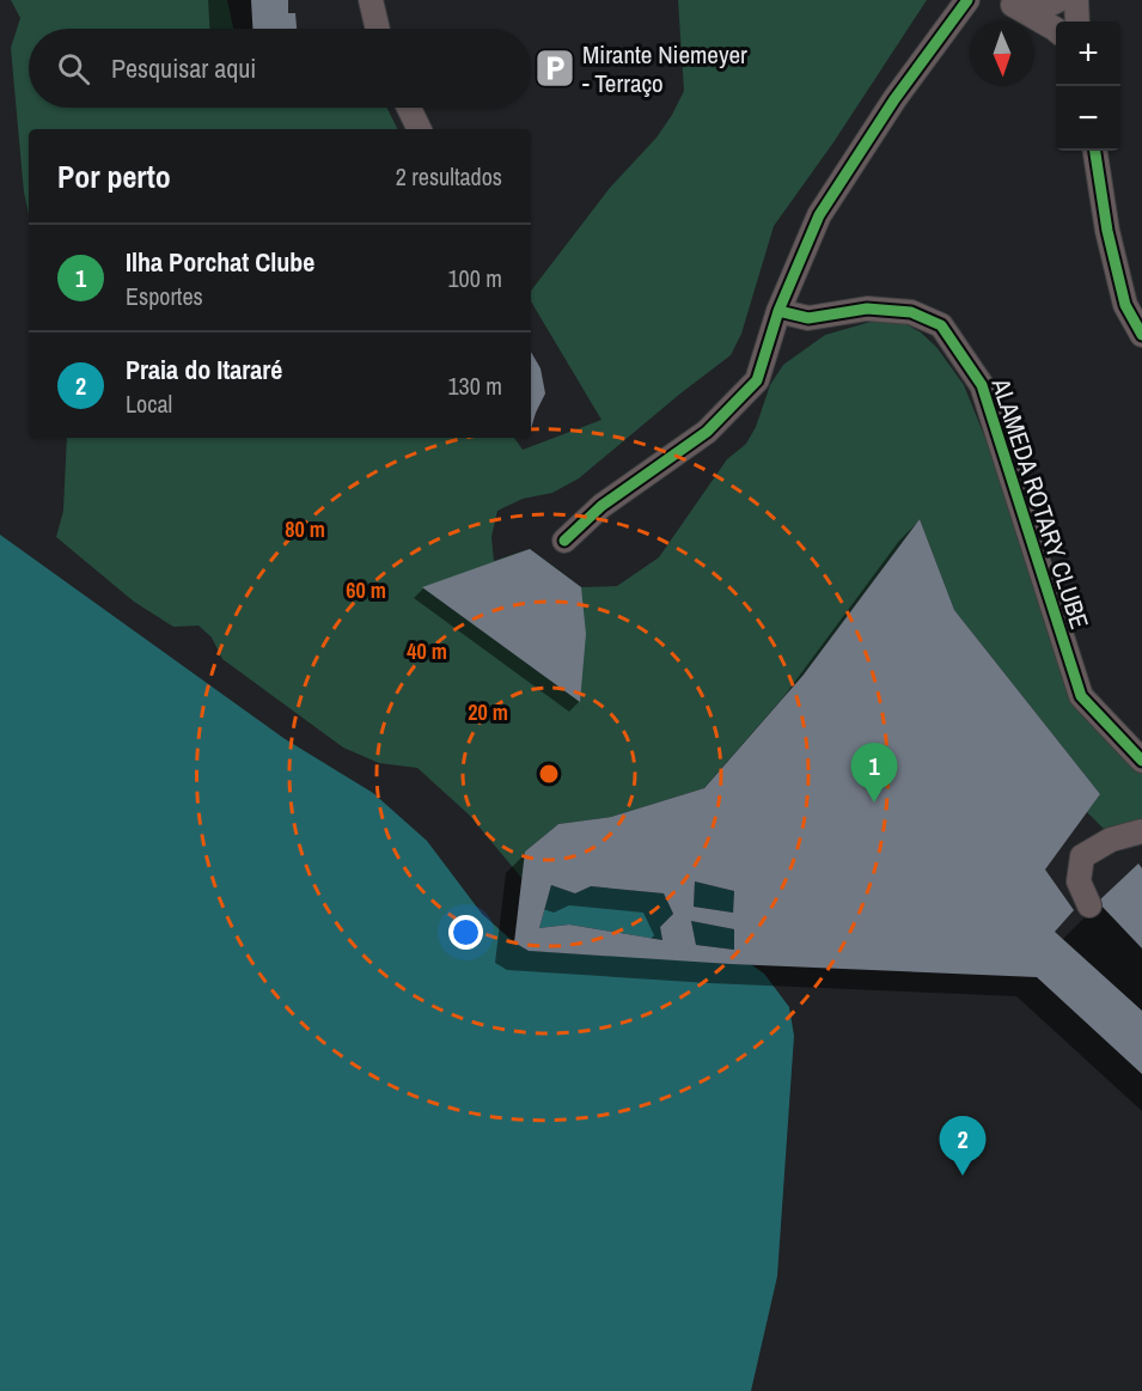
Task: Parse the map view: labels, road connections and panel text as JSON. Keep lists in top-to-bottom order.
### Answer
{
  "streets": {
    "street": ["ALAMEDA ROTARY CLUBE"]
  },
  "places": {
    "parking": ["Mirante Niemeyer - Terraço"]
  },
  "north": "bottom",
  "page": {
    "map_buttons": ["+", "−"],
    "search": "Pesquisar aqui",
    "heading": ["Por perto", "2 resultados"],
    "list": [
      {
        "mark": "1",
        "name": "Ilha Porchat Clube",
        "note": "Esportes",
        "value": "100 m"
      },
      {
        "mark": "2",
        "name": "Praia do Itararé",
        "note": "Local",
        "value": "130 m"
      }
    ],
    "pins": ["1", "2"]
  },
  "rings": [
    "80 m",
    "60 m",
    "40 m",
    "20 m"
  ]
}
